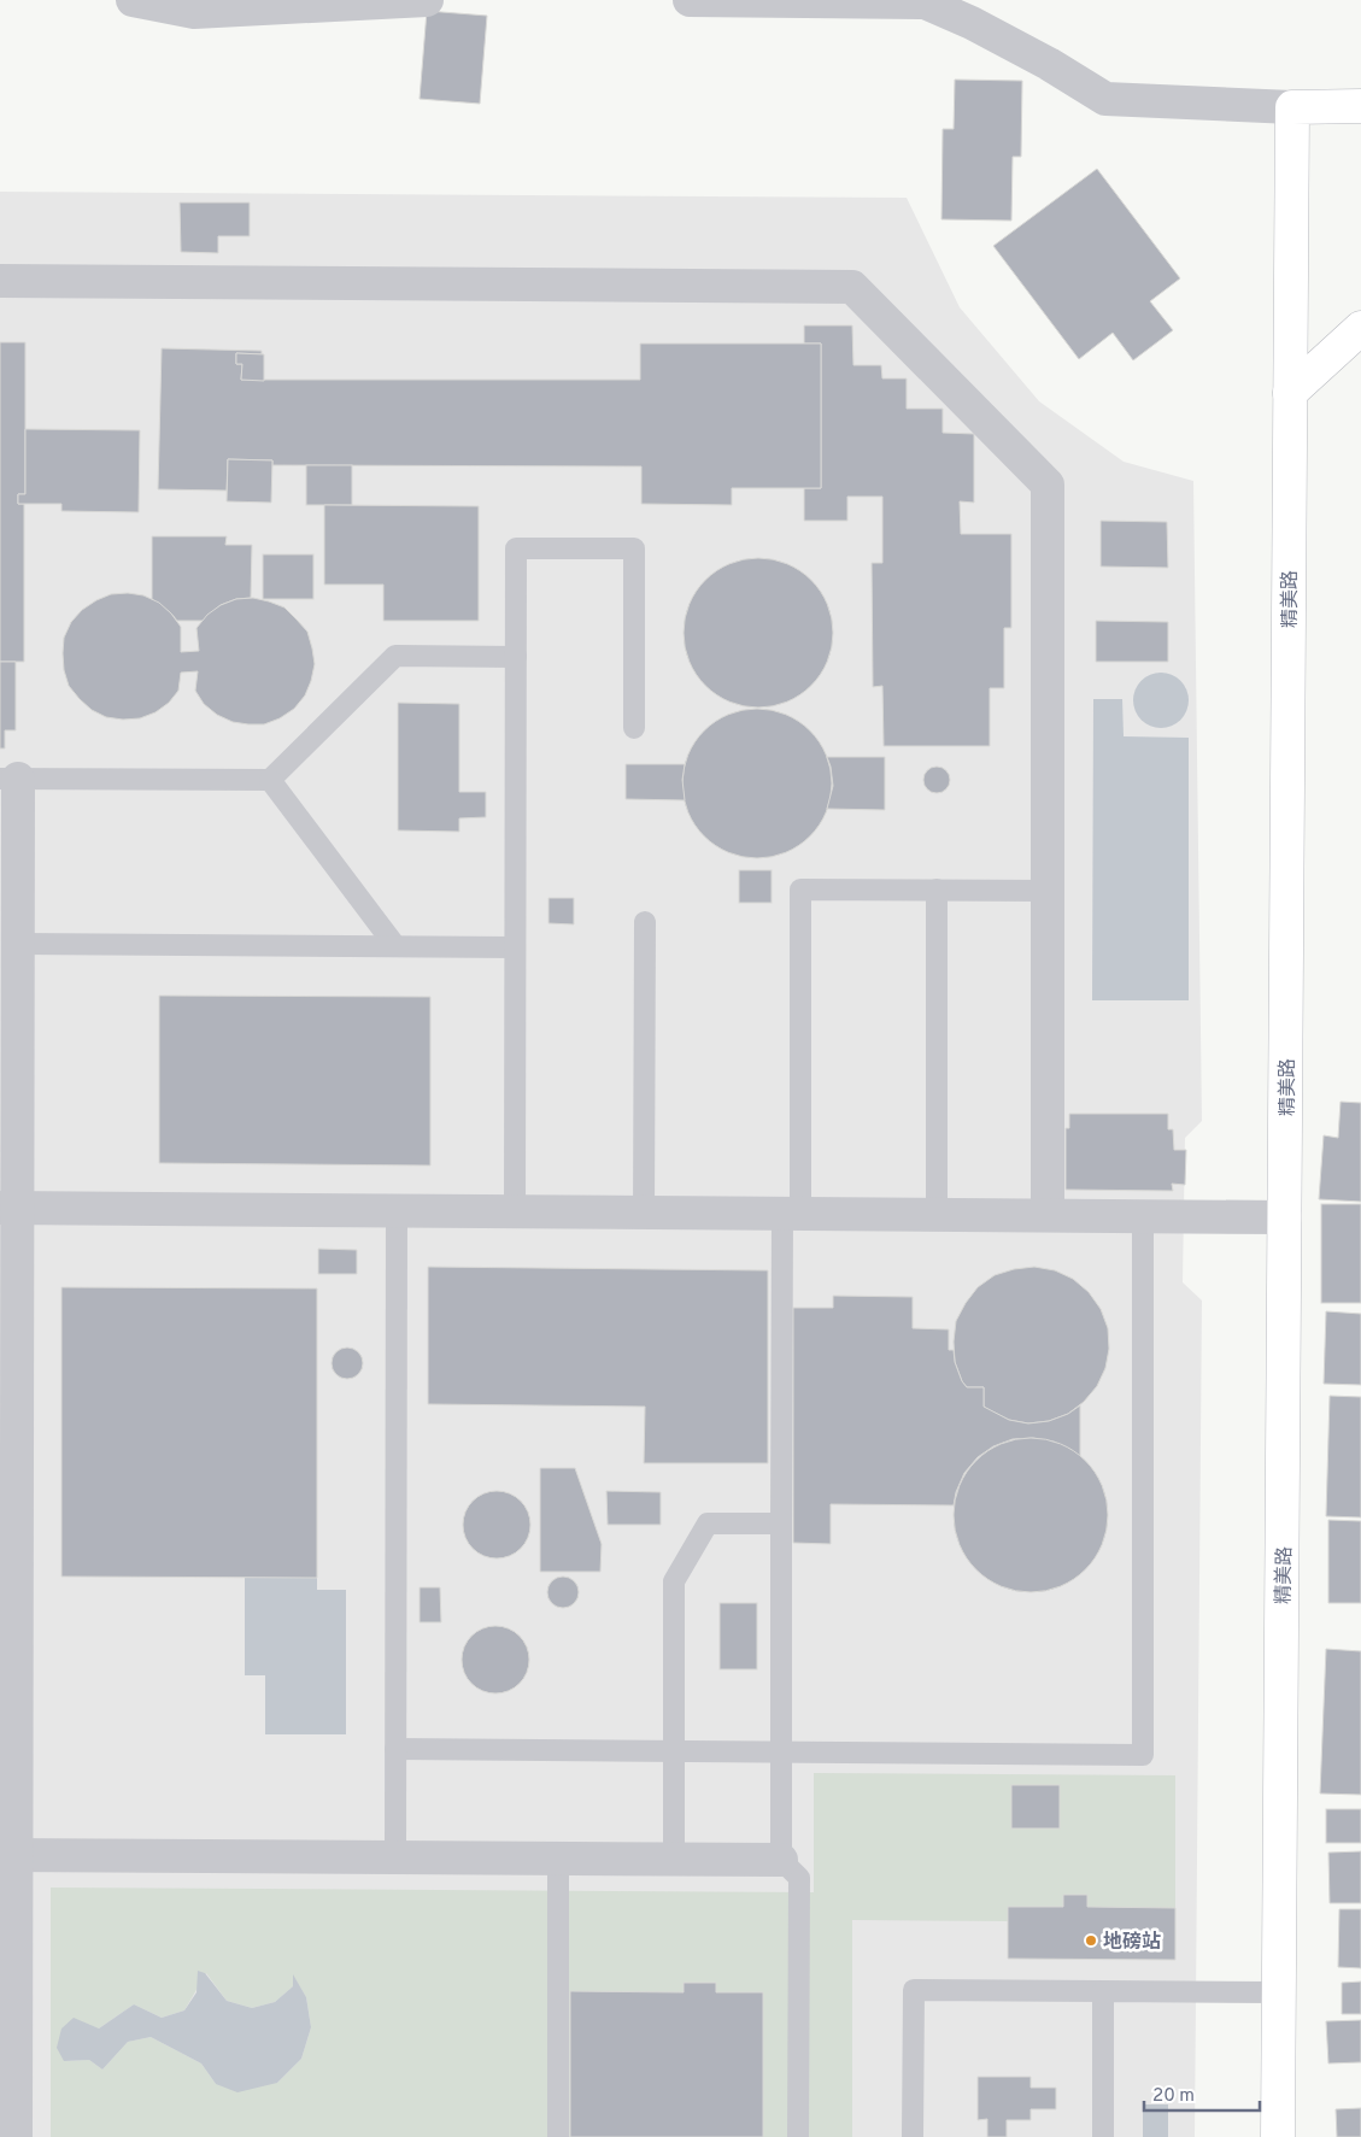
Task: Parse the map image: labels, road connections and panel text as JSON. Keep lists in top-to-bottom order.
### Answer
{
  "streets": {
    "main road": ["精美路"]
  },
  "places": ["地磅站"],
  "scale_bar": "20 m"
}
